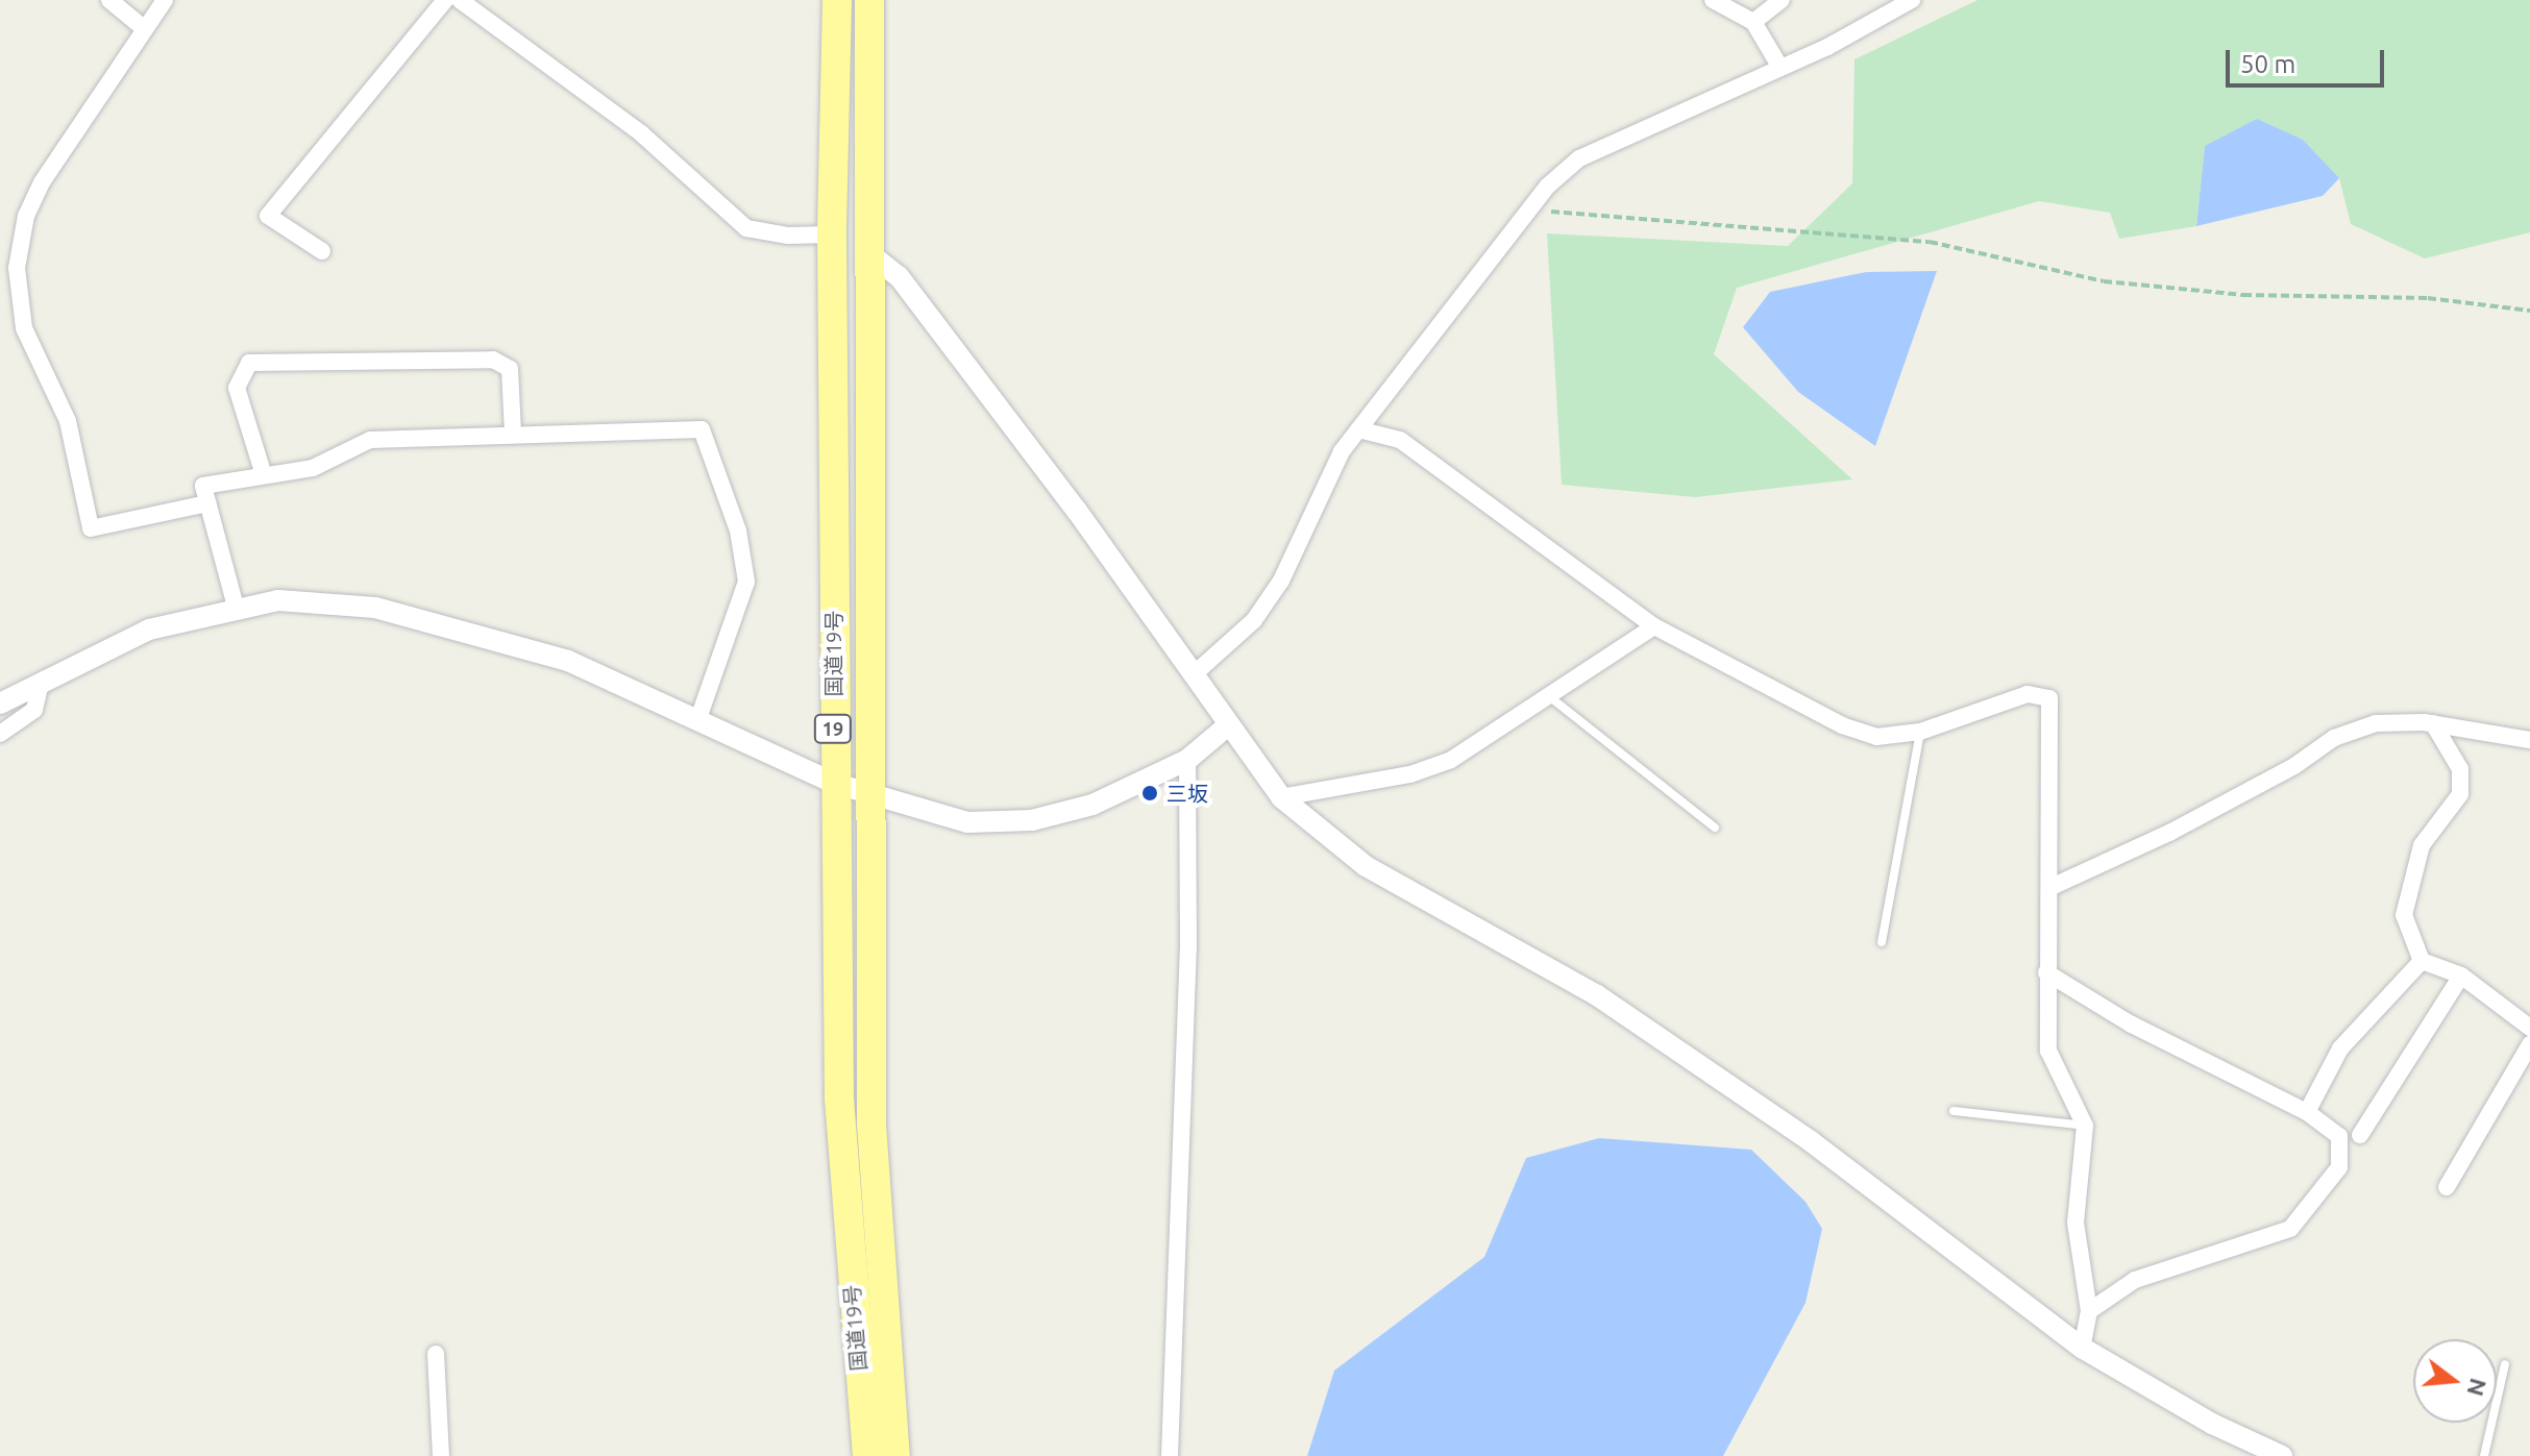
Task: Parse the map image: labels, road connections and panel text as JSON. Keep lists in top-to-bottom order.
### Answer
{
  "streets": {
    "highway": ["国道19号", "19"]
  },
  "places": ["三坂"],
  "scale_bar": "50 m",
  "north": "right"
}
